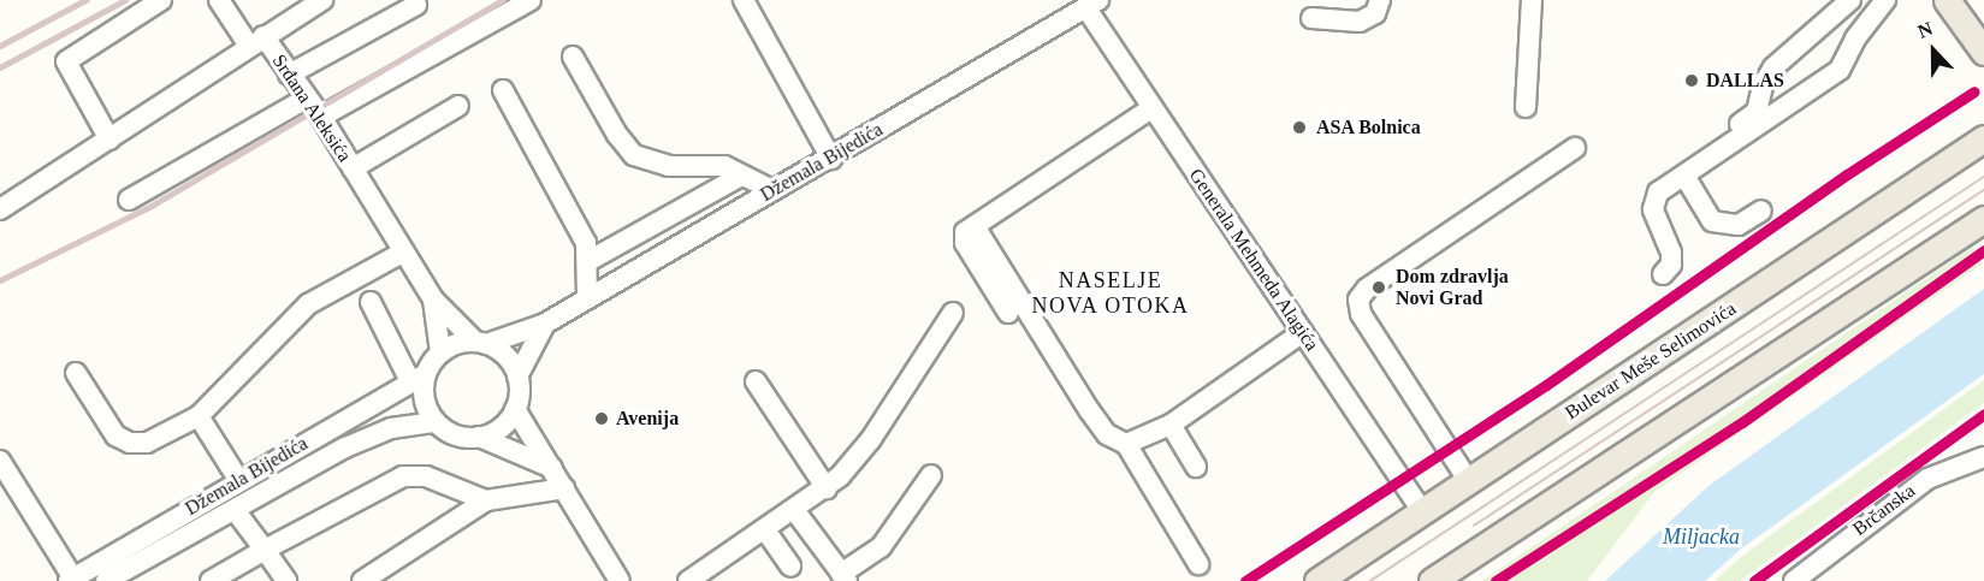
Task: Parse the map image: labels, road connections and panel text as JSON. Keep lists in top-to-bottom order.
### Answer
{
  "streets": {
    "main road": ["Bulevar Meše Selimovića"],
    "street": [
      "Srđana Aleksića",
      "Džemala Bijedića",
      "Generala Mehmeda Alagića",
      "Brčanska"
    ]
  },
  "crossings": [
    ["Srđana Aleksića", "Džemala Bijedića"],
    ["Džemala Bijedića", "Generala Mehmeda Alagića"],
    ["Generala Mehmeda Alagića", "Bulevar Meše Selimovića"]
  ],
  "districts": ["NASELJE NOVA OTOKA"],
  "water": ["Miljacka"],
  "places": [
    "DALLAS",
    "ASA Bolnica",
    "Dom zdravlja Novi Grad",
    "Avenija"
  ],
  "north": "top"
}
